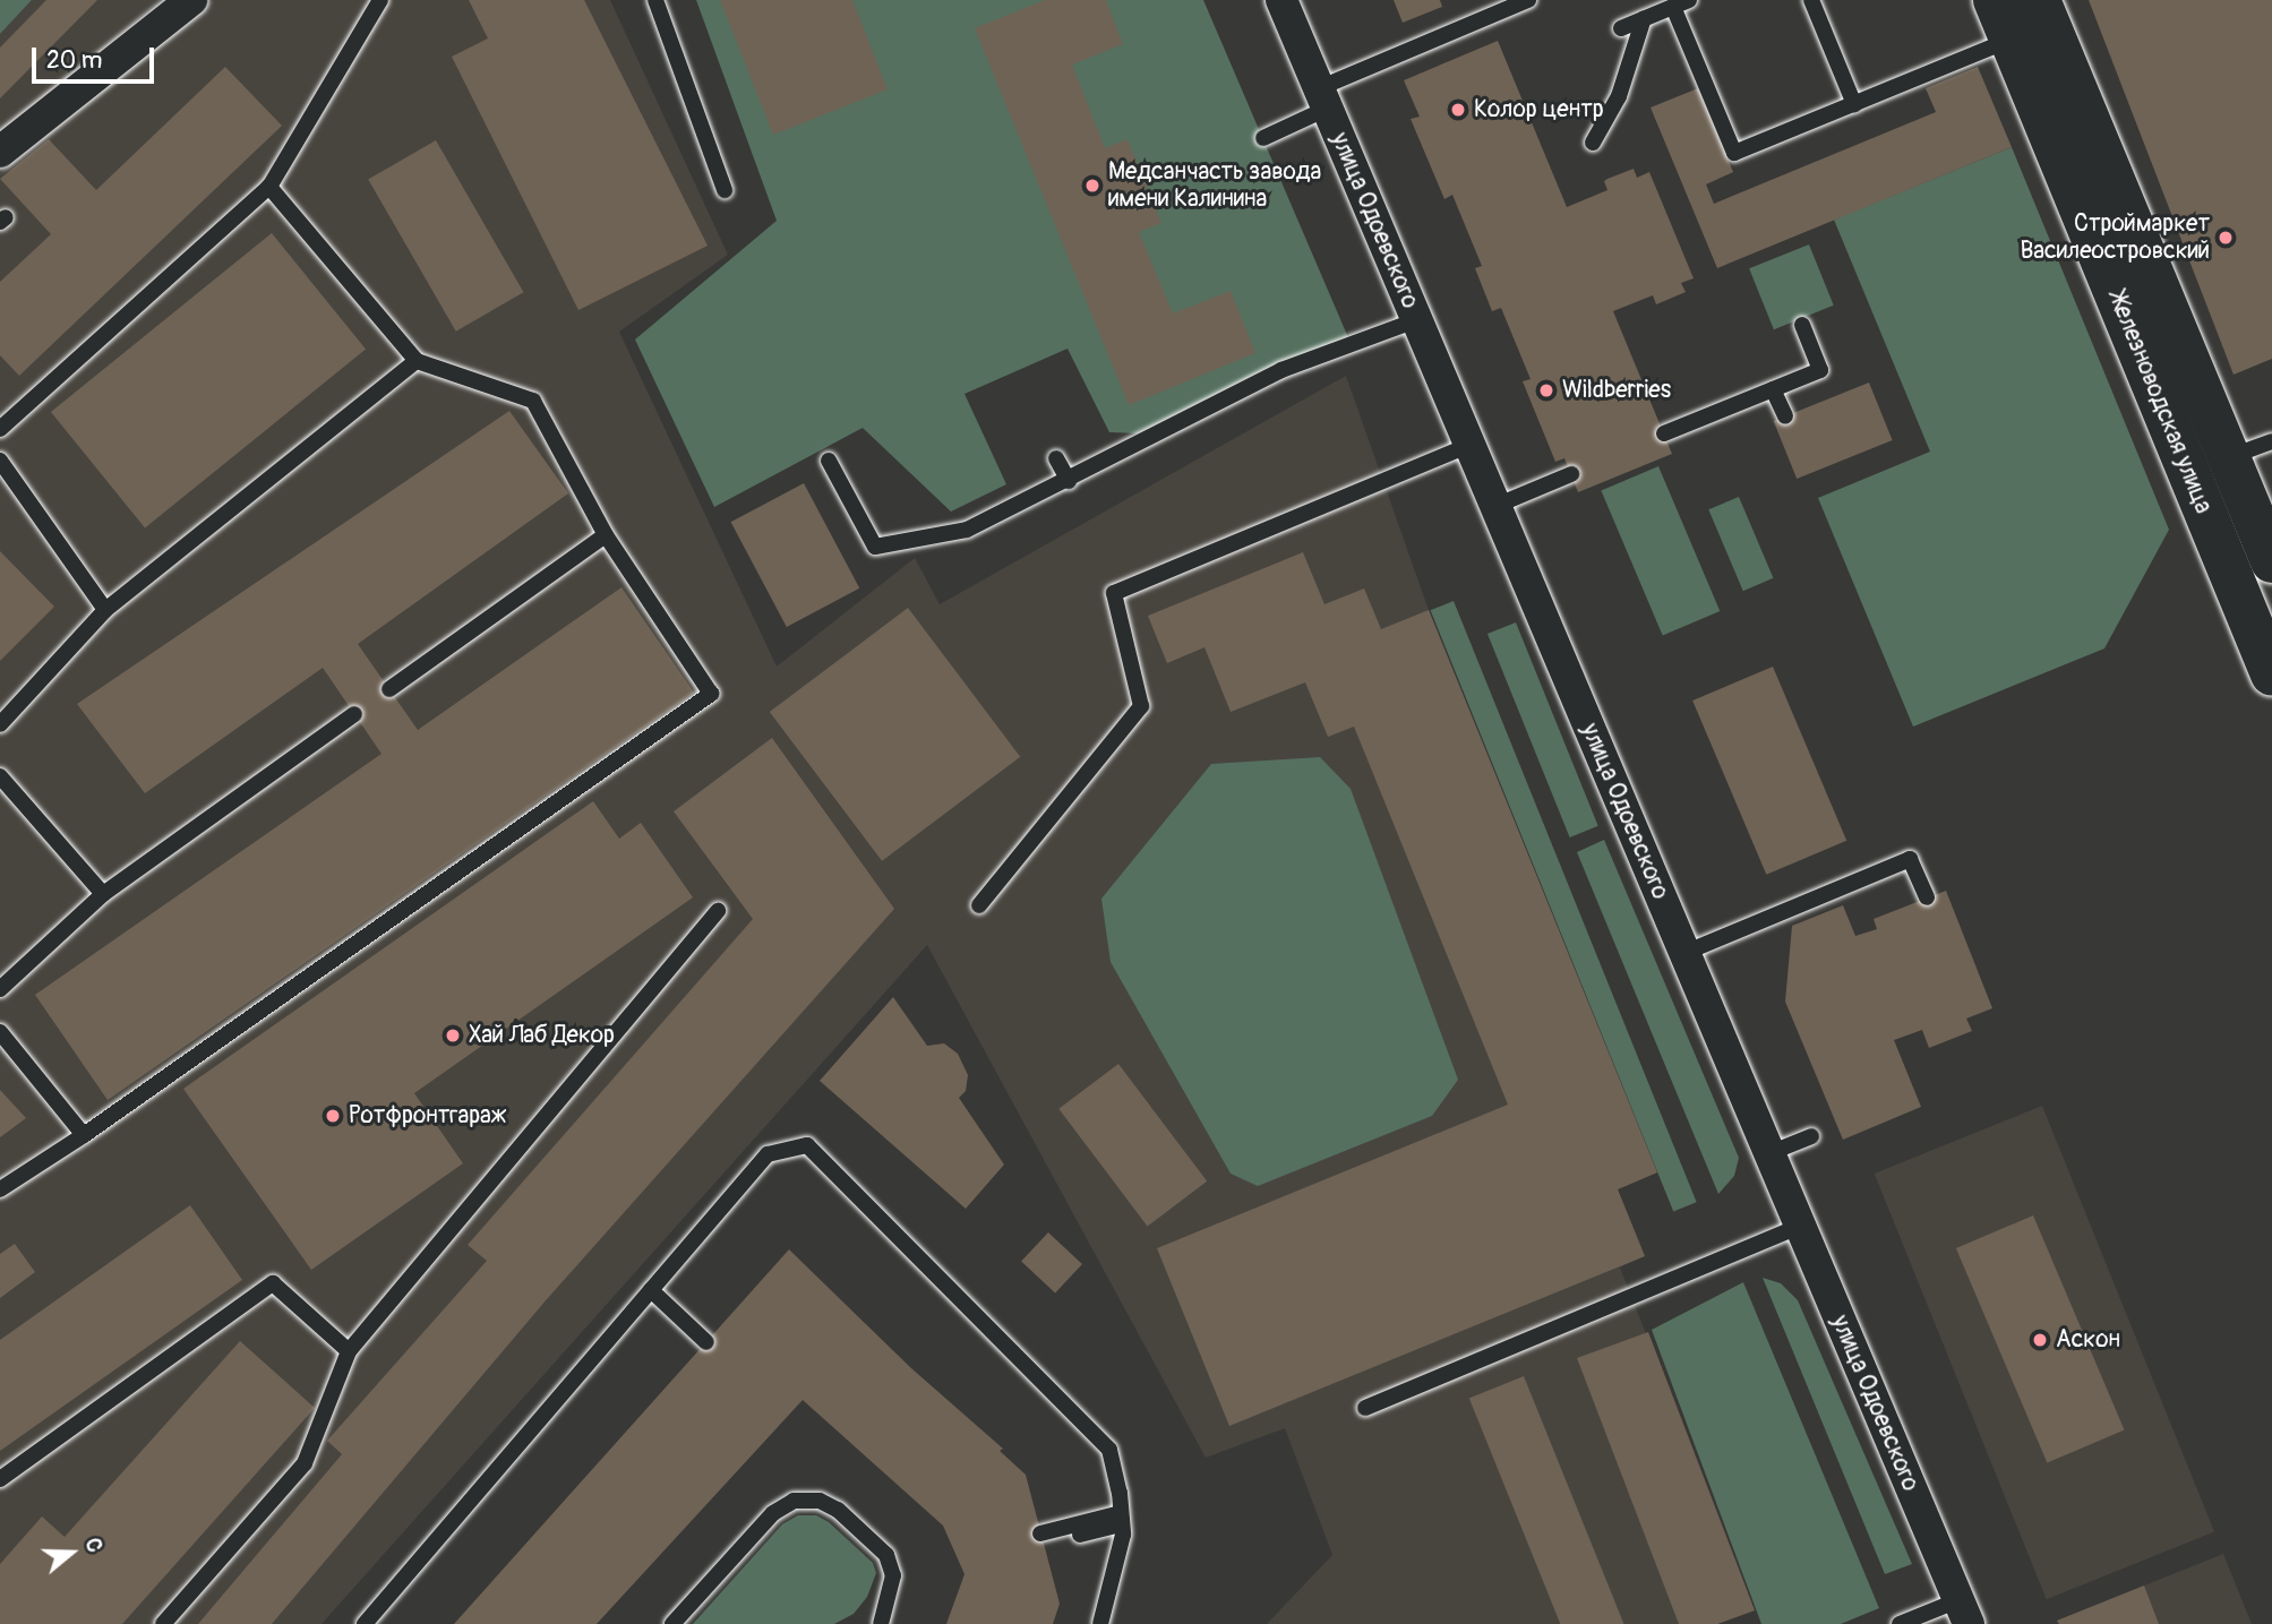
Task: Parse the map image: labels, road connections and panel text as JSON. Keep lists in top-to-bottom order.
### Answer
{
  "streets": {
    "street": ["улица Одоевского", "Железноводская улица"]
  },
  "places": [
    "Колор центр",
    "Медсанчасть завода имени Калинина",
    "Строймаркет Василеостровский",
    "Wildberries",
    "Хай Лаб Декор",
    "Ротфронтгараж",
    "Аскон"
  ],
  "scale_bar": "20 m",
  "north": "right"
}
